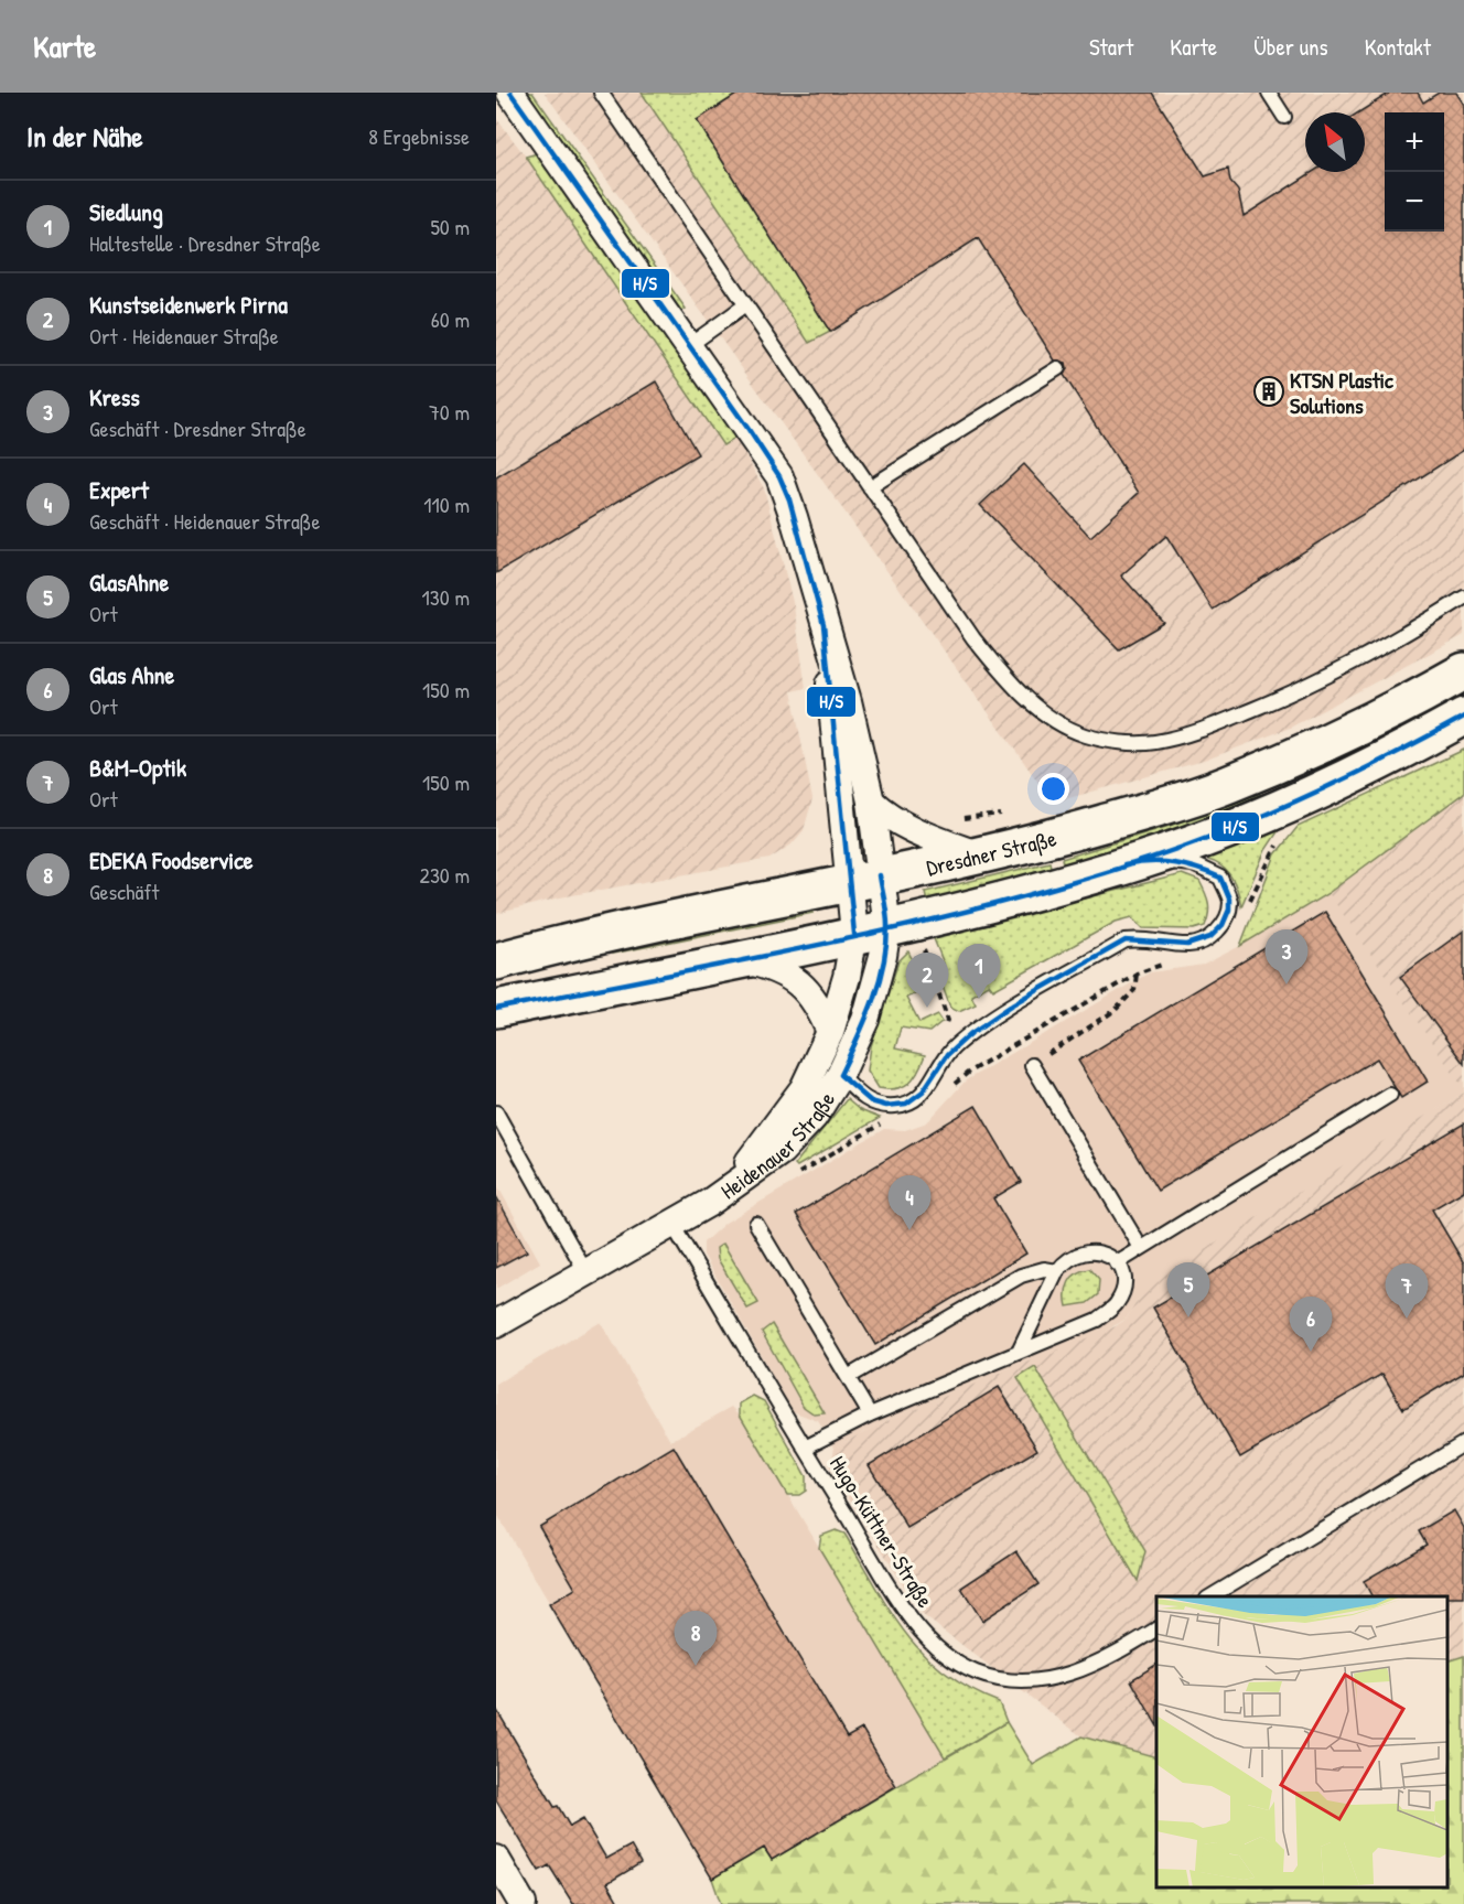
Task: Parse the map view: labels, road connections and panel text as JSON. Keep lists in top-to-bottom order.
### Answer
{
  "streets": {
    "main road": ["Dresdner Straße"],
    "street": ["Heidenauer Straße"],
    "lane": ["Hugo-Küttner-Straße"]
  },
  "crossings": [
    ["Heidenauer Straße", "Hugo-Küttner-Straße"]
  ],
  "places": {
    "building": ["KTSN Plastic Solutions"]
  },
  "lines": ["transit line H/S"],
  "north": "top left",
  "page": {
    "header": "Karte",
    "nav": [
      "Start",
      "Karte",
      "Über uns",
      "Kontakt"
    ],
    "heading": ["In der Nähe", "8 Ergebnisse"],
    "map_buttons": ["+", "−"],
    "list": [
      {
        "mark": "1",
        "name": "Siedlung",
        "note": "Haltestelle · Dresdner Straße",
        "value": "50 m"
      },
      {
        "mark": "2",
        "name": "Kunstseidenwerk Pirna",
        "note": "Ort · Heidenauer Straße",
        "value": "60 m"
      },
      {
        "mark": "3",
        "name": "Kress",
        "note": "Geschäft · Dresdner Straße",
        "value": "70 m"
      },
      {
        "mark": "4",
        "name": "Expert",
        "note": "Geschäft · Heidenauer Straße",
        "value": "110 m"
      },
      {
        "mark": "5",
        "name": "GlasAhne",
        "note": "Ort",
        "value": "130 m"
      },
      {
        "mark": "6",
        "name": "Glas Ahne",
        "note": "Ort",
        "value": "150 m"
      },
      {
        "mark": "7",
        "name": "B&M-Optik",
        "note": "Ort",
        "value": "150 m"
      },
      {
        "mark": "8",
        "name": "EDEKA Foodservice",
        "note": "Geschäft",
        "value": "230 m"
      }
    ],
    "pins": [
      "3",
      "1",
      "2",
      "4",
      "5",
      "7",
      "6",
      "8"
    ]
  }
}
